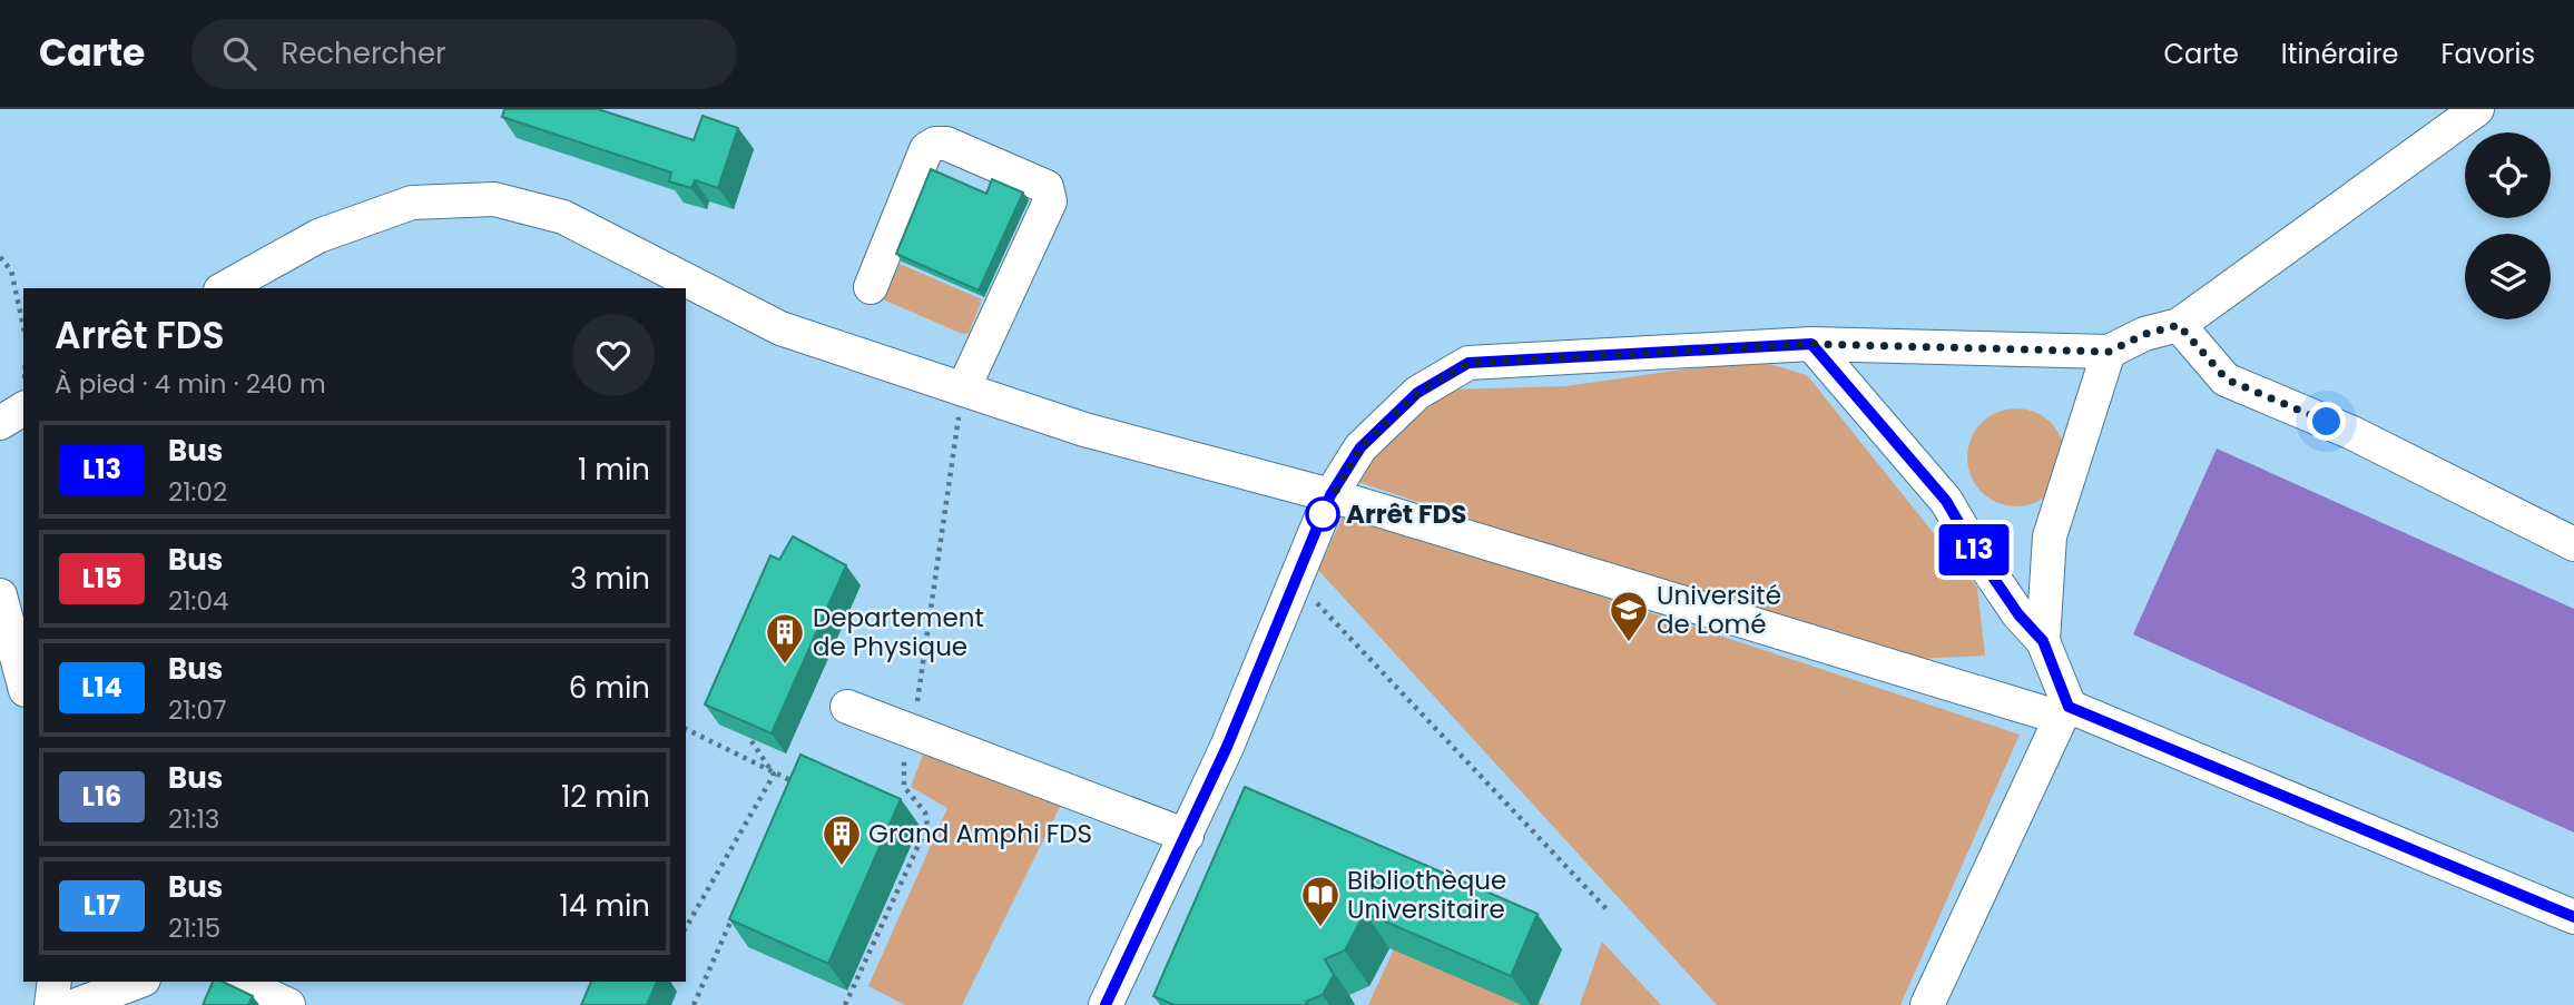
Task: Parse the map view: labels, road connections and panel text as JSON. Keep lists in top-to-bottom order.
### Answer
{
  "places": {
    "other": ["Arrêt FDS"],
    "school or university": ["Université de Lomé"],
    "building": ["Departement de Physique", "Grand Amphi FDS"],
    "library": ["Bibliothèque Universitaire"]
  },
  "lines": ["bus line L13"],
  "page": {
    "header": "Carte",
    "search": "Rechercher",
    "nav": ["Carte", "Itinéraire", "Favoris"],
    "on_map": "L13",
    "heading": ["Arrêt FDS", "À pied · 4 min · 240 m"],
    "list": [
      {
        "mark": "L13",
        "name": "Bus",
        "note": "21:02",
        "value": "1 min"
      },
      {
        "mark": "L15",
        "name": "Bus",
        "note": "21:04",
        "value": "3 min"
      },
      {
        "mark": "L14",
        "name": "Bus",
        "note": "21:07",
        "value": "6 min"
      },
      {
        "mark": "L16",
        "name": "Bus",
        "note": "21:13",
        "value": "12 min"
      },
      {
        "mark": "L17",
        "name": "Bus",
        "note": "21:15",
        "value": "14 min"
      }
    ]
  }
}
